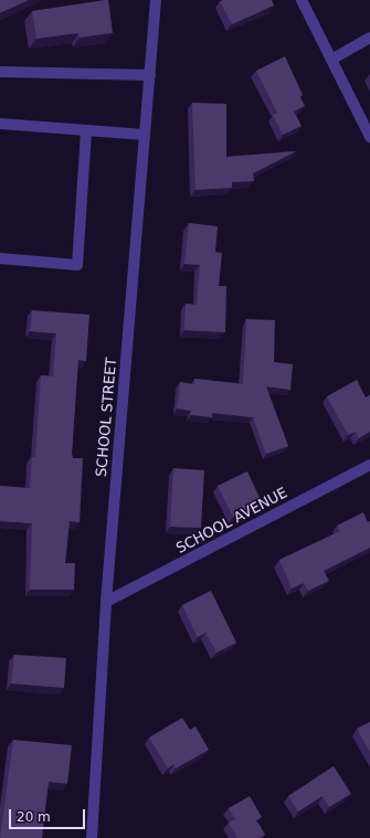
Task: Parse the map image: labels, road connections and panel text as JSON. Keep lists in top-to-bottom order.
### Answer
{
  "streets": {
    "street": ["SCHOOL STREET", "SCHOOL AVENUE"]
  },
  "crossings": [
    ["SCHOOL STREET", "SCHOOL AVENUE"]
  ],
  "scale_bar": "20 m"
}
